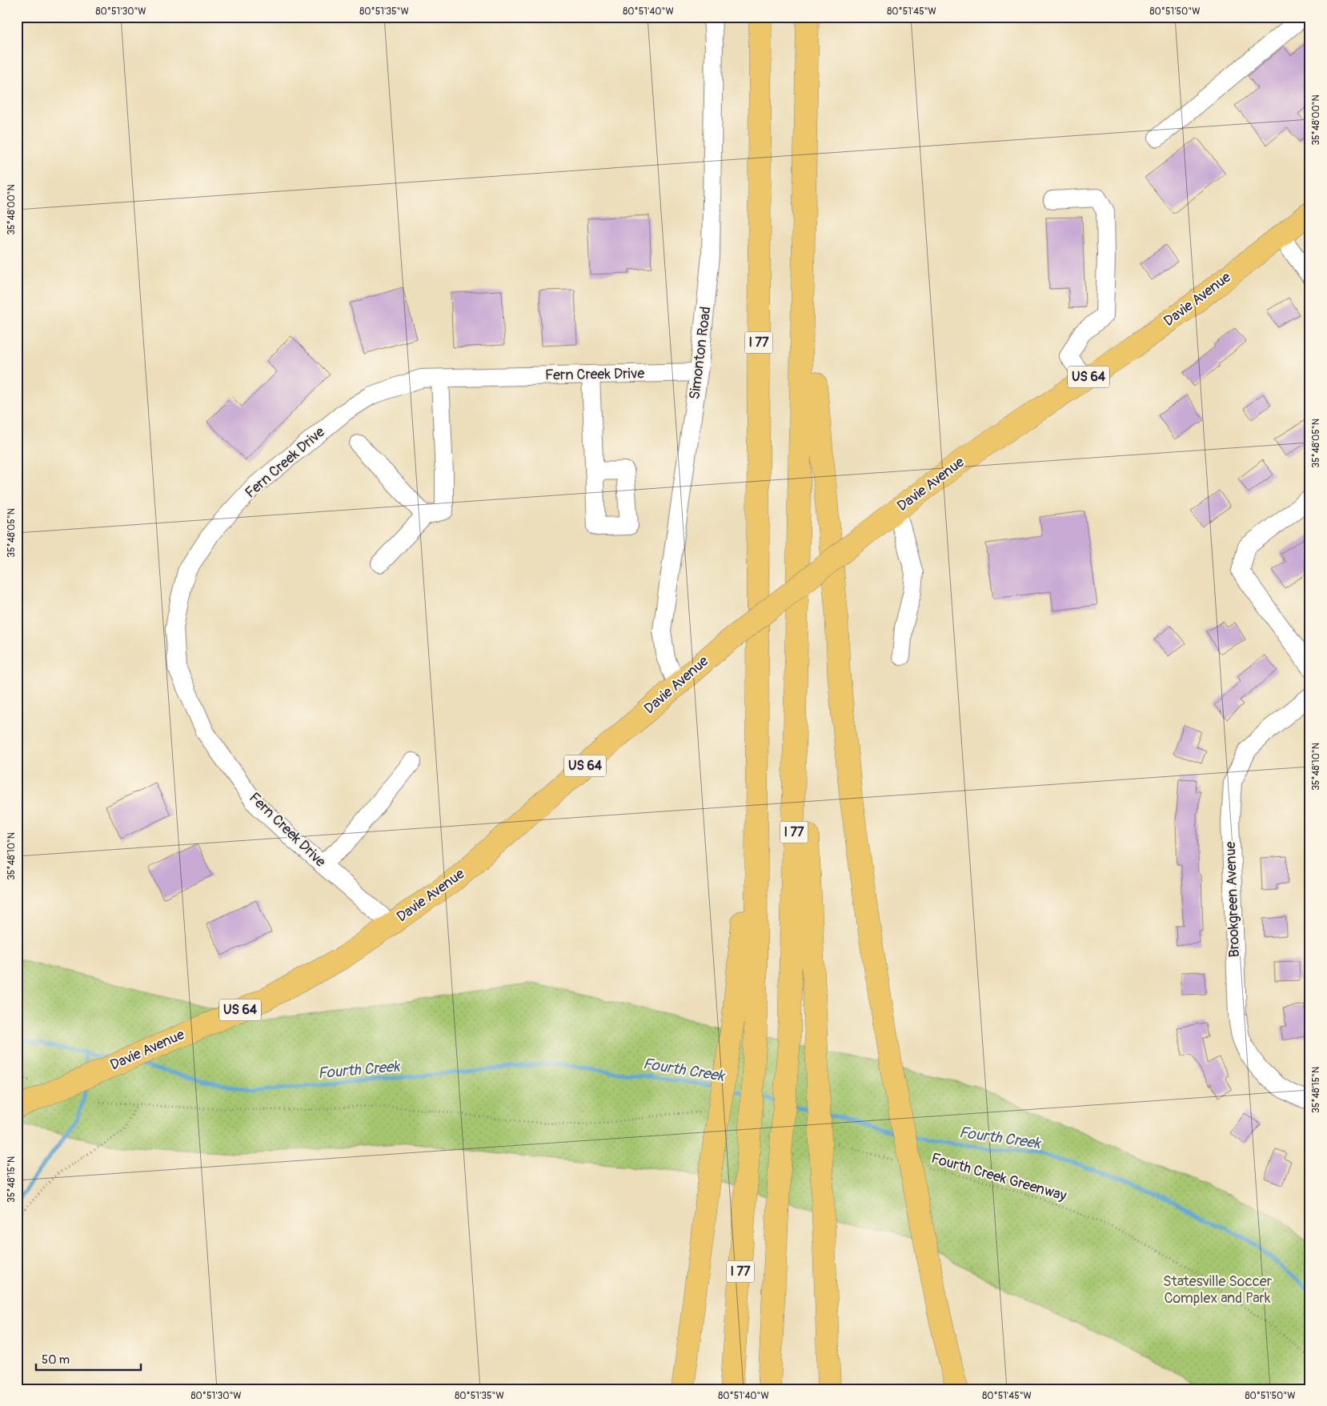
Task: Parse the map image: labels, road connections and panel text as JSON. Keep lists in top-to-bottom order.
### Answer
{
  "streets": {
    "main road": ["Davie Avenue", "I 77", "US 64"],
    "street": ["Simonton Road", "Fern Creek Drive", "Brookgreen Avenue"],
    "path": ["Fourth Creek Greenway"]
  },
  "crossings": [
    ["Davie Avenue", "Simonton Road"],
    ["Davie Avenue", "Fern Creek Drive"],
    ["Simonton Road", "Fern Creek Drive"]
  ],
  "water": ["Fourth Creek"],
  "parks": ["Statesville Soccer Complex and Park"],
  "scale_bar": "50 m",
  "coordinates": [
    "80°51'30\"W",
    "80°51'35\"W",
    "80°51'40\"W",
    "80°51'45\"W",
    "80°51'50\"W",
    "35°48'00\"N",
    "35°48'05\"N",
    "35°48'10\"N",
    "35°48'15\"N"
  ]
}
